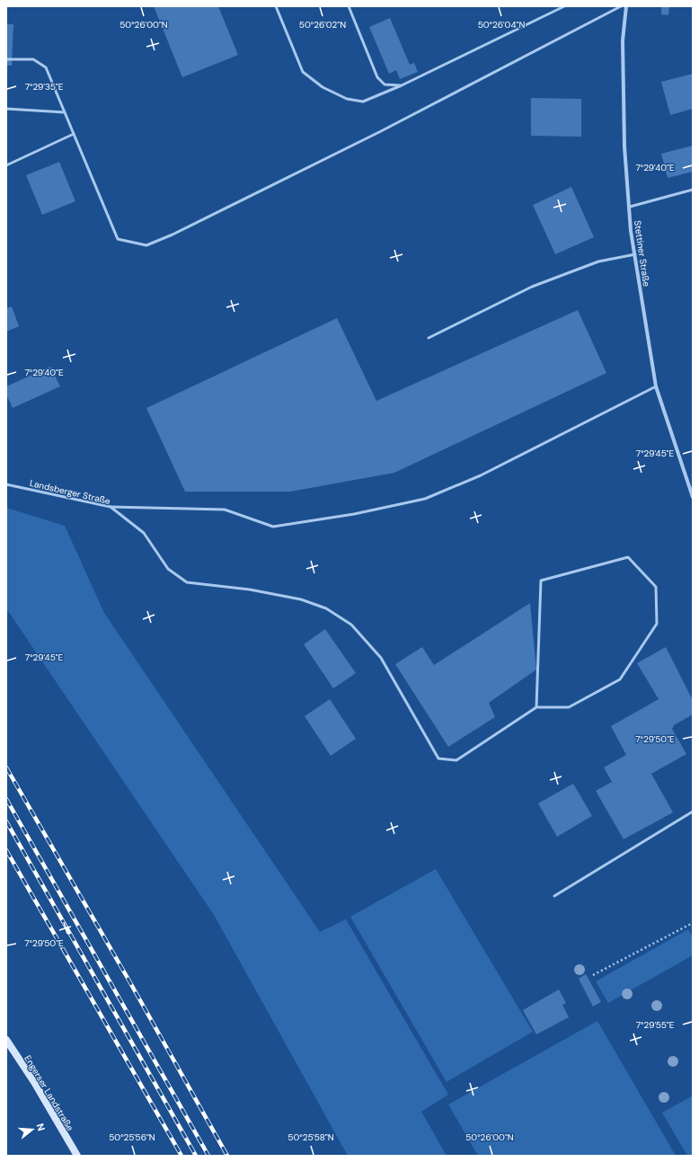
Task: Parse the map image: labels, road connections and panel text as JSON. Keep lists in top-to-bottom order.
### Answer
{
  "streets": {
    "main road": ["Engerser Landstraße"],
    "street": ["Stettiner Straße"],
    "lane": ["Landsberger Straße"]
  },
  "north": "right",
  "coordinates": [
    "50°26'00\"N",
    "50°26'02\"N",
    "50°26'04\"N",
    "7°29'35\"E",
    "7°29'40\"E",
    "7°29'45\"E",
    "7°29'50\"E",
    "7°29'55\"E",
    "50°25'56\"N",
    "50°25'58\"N"
  ]
}
